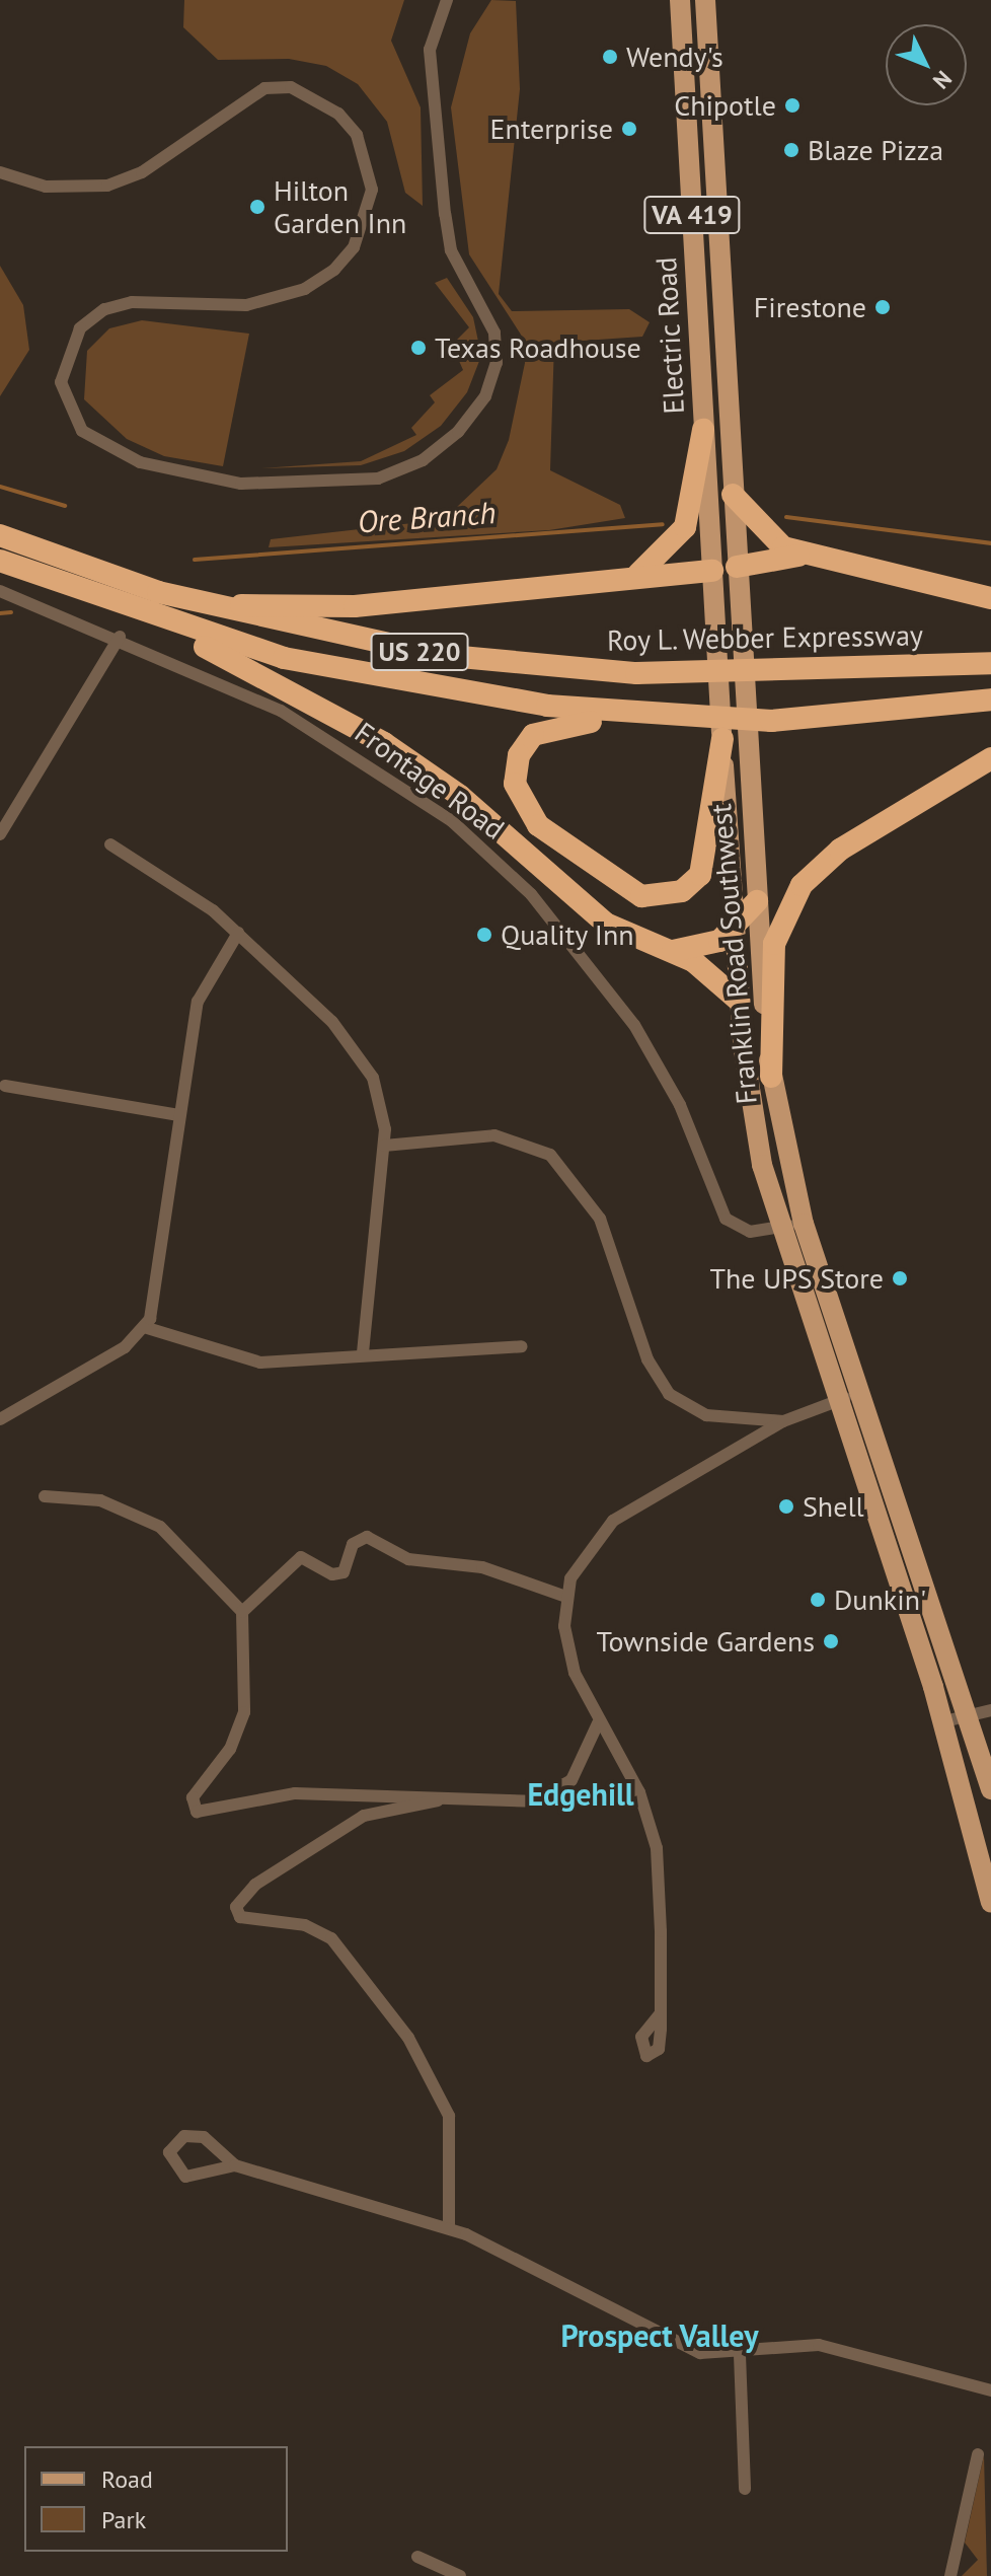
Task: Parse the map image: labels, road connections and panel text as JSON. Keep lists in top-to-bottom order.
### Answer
{
  "streets": {
    "highway": ["Roy L. Webber Expressway", "US 220"],
    "main road": ["VA 419", "Electric Road", "Franklin Road Southwest"],
    "street": ["Frontage Road"]
  },
  "crossings": [
    ["VA 419", "Electric Road"],
    ["VA 419", "Franklin Road Southwest"],
    ["Roy L. Webber Expressway", "US 220"],
    ["Frontage Road", "Franklin Road Southwest"]
  ],
  "districts": ["Edgehill", "Prospect Valley"],
  "water": ["Ore Branch"],
  "places": [
    "Wendy's",
    "Chipotle",
    "Enterprise",
    "Blaze Pizza",
    "Hilton Garden Inn",
    "Firestone",
    "Texas Roadhouse",
    "Quality Inn",
    "The UPS Store",
    "Shell",
    "Dunkin'",
    "Townside Gardens"
  ],
  "legend": ["Road", "Park"],
  "north": "bottom right"
}
